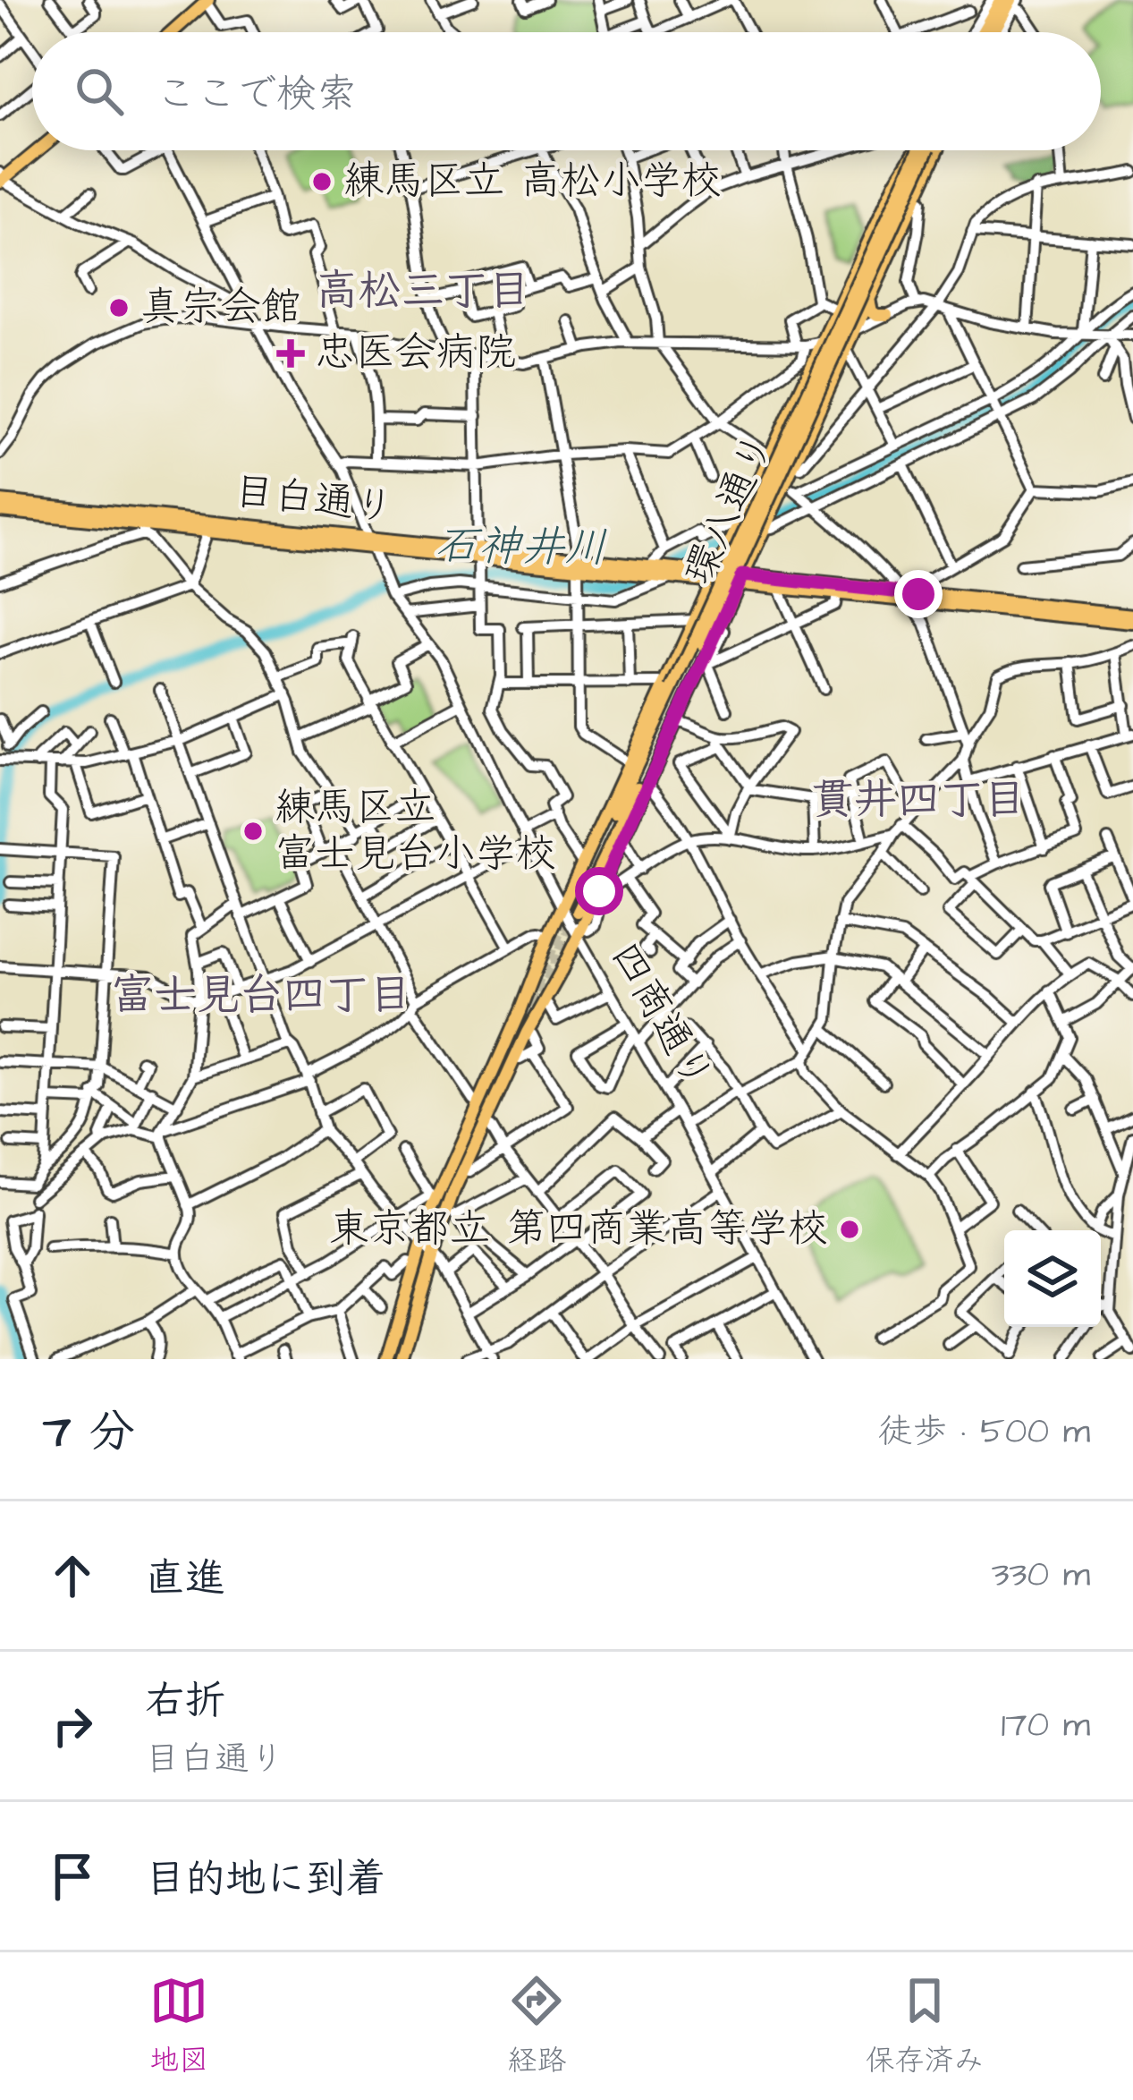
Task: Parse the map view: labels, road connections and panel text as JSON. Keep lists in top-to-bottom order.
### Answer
{
  "streets": {
    "main road": ["目白通り", "環八通り"],
    "street": ["四商通り"]
  },
  "crossings": [
    ["目白通り", "四商通り"],
    ["環八通り", "四商通り"]
  ],
  "districts": ["高松三丁目", "貫井四丁目", "富士見台四丁目"],
  "water": ["石神井川"],
  "places": {
    "other": [
      "練馬区立 高松小学校",
      "真宗会館",
      "練馬区立 富士見台小学校",
      "東京都立 第四商業高等学校"
    ],
    "health": ["忠医会病院"]
  },
  "page": {
    "search": "ここで検索",
    "heading": ["7 分", "徒歩 · 500 m"],
    "list": [
      ["直進", "330 m"],
      ["右折", "目白通り", "170 m"],
      "目的地に到着"
    ],
    "nav": ["地図", "経路", "保存済み"]
  }
}
